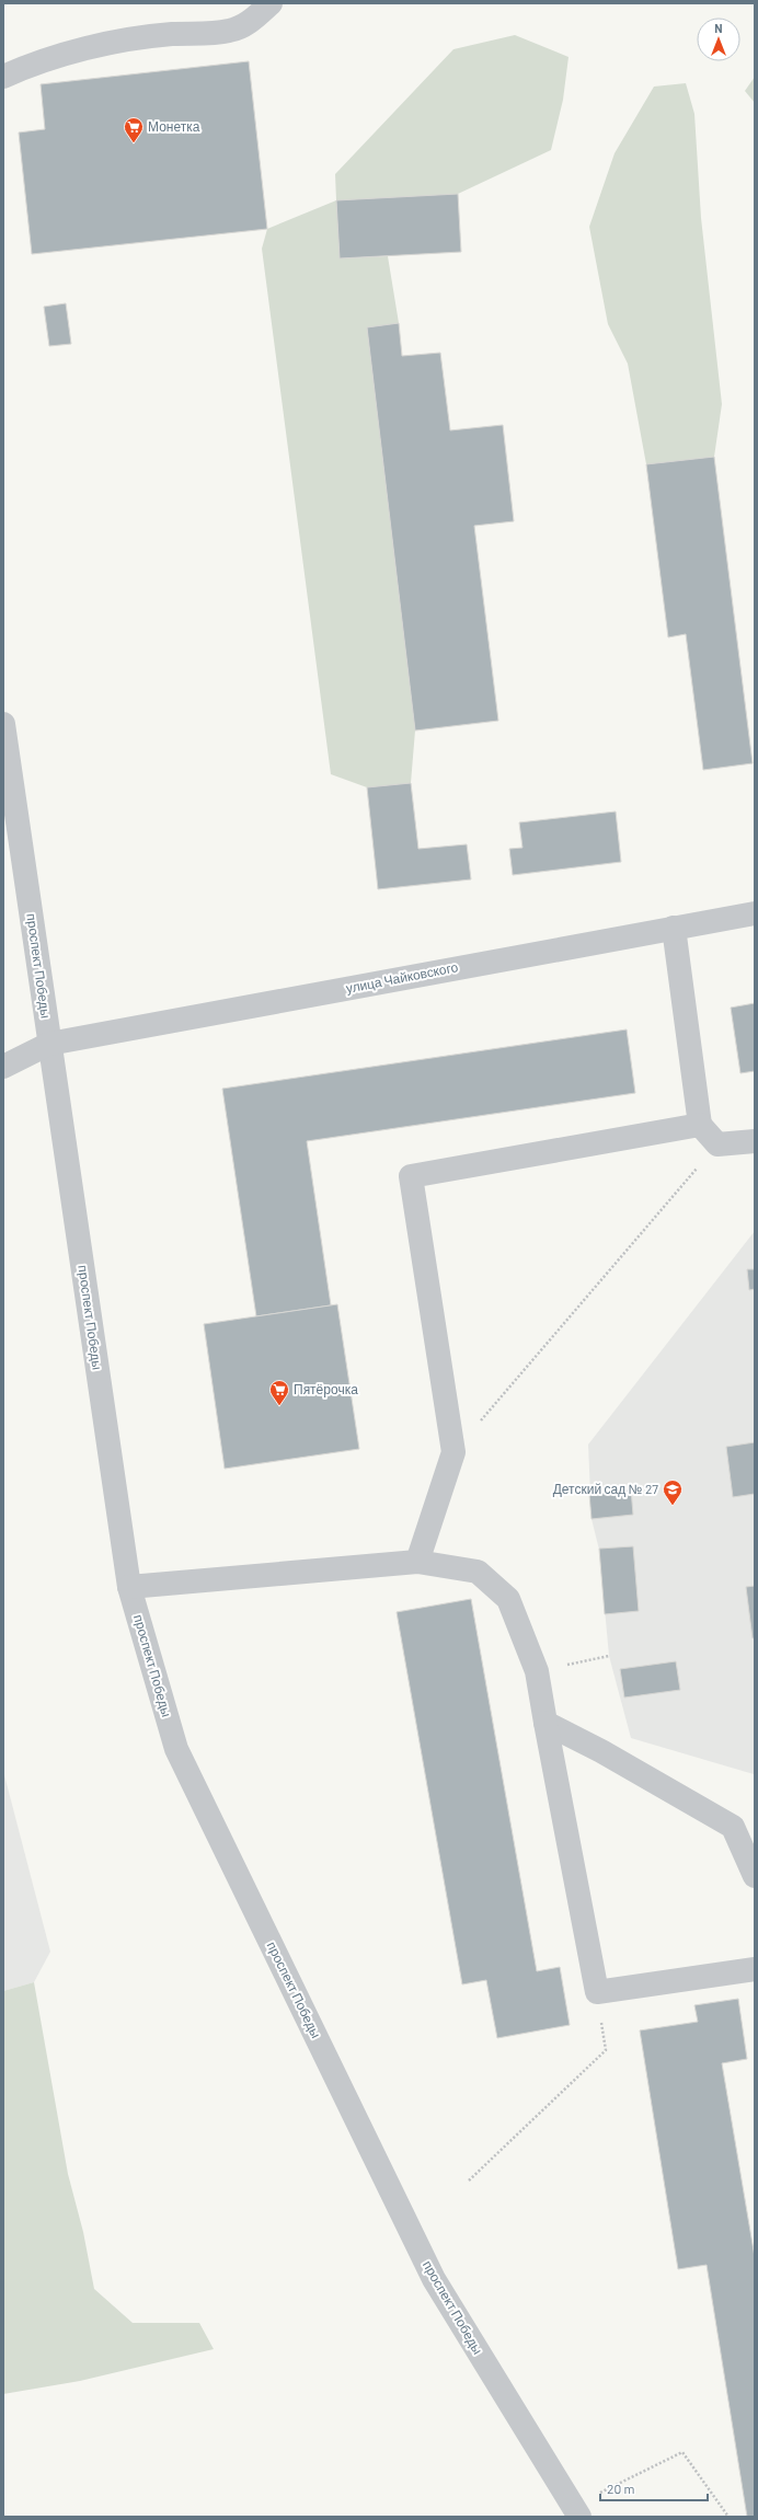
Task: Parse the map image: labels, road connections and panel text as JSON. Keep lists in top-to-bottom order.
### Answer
{
  "streets": {
    "street": ["проспект Победы", "улица Чайковского"]
  },
  "crossings": [
    ["проспект Победы", "улица Чайковского"]
  ],
  "places": {
    "supermarket": ["Монетка", "Пятёрочка"],
    "school or university": ["Детский сад № 27"]
  },
  "scale_bar": "20 m",
  "north": "top"
}
